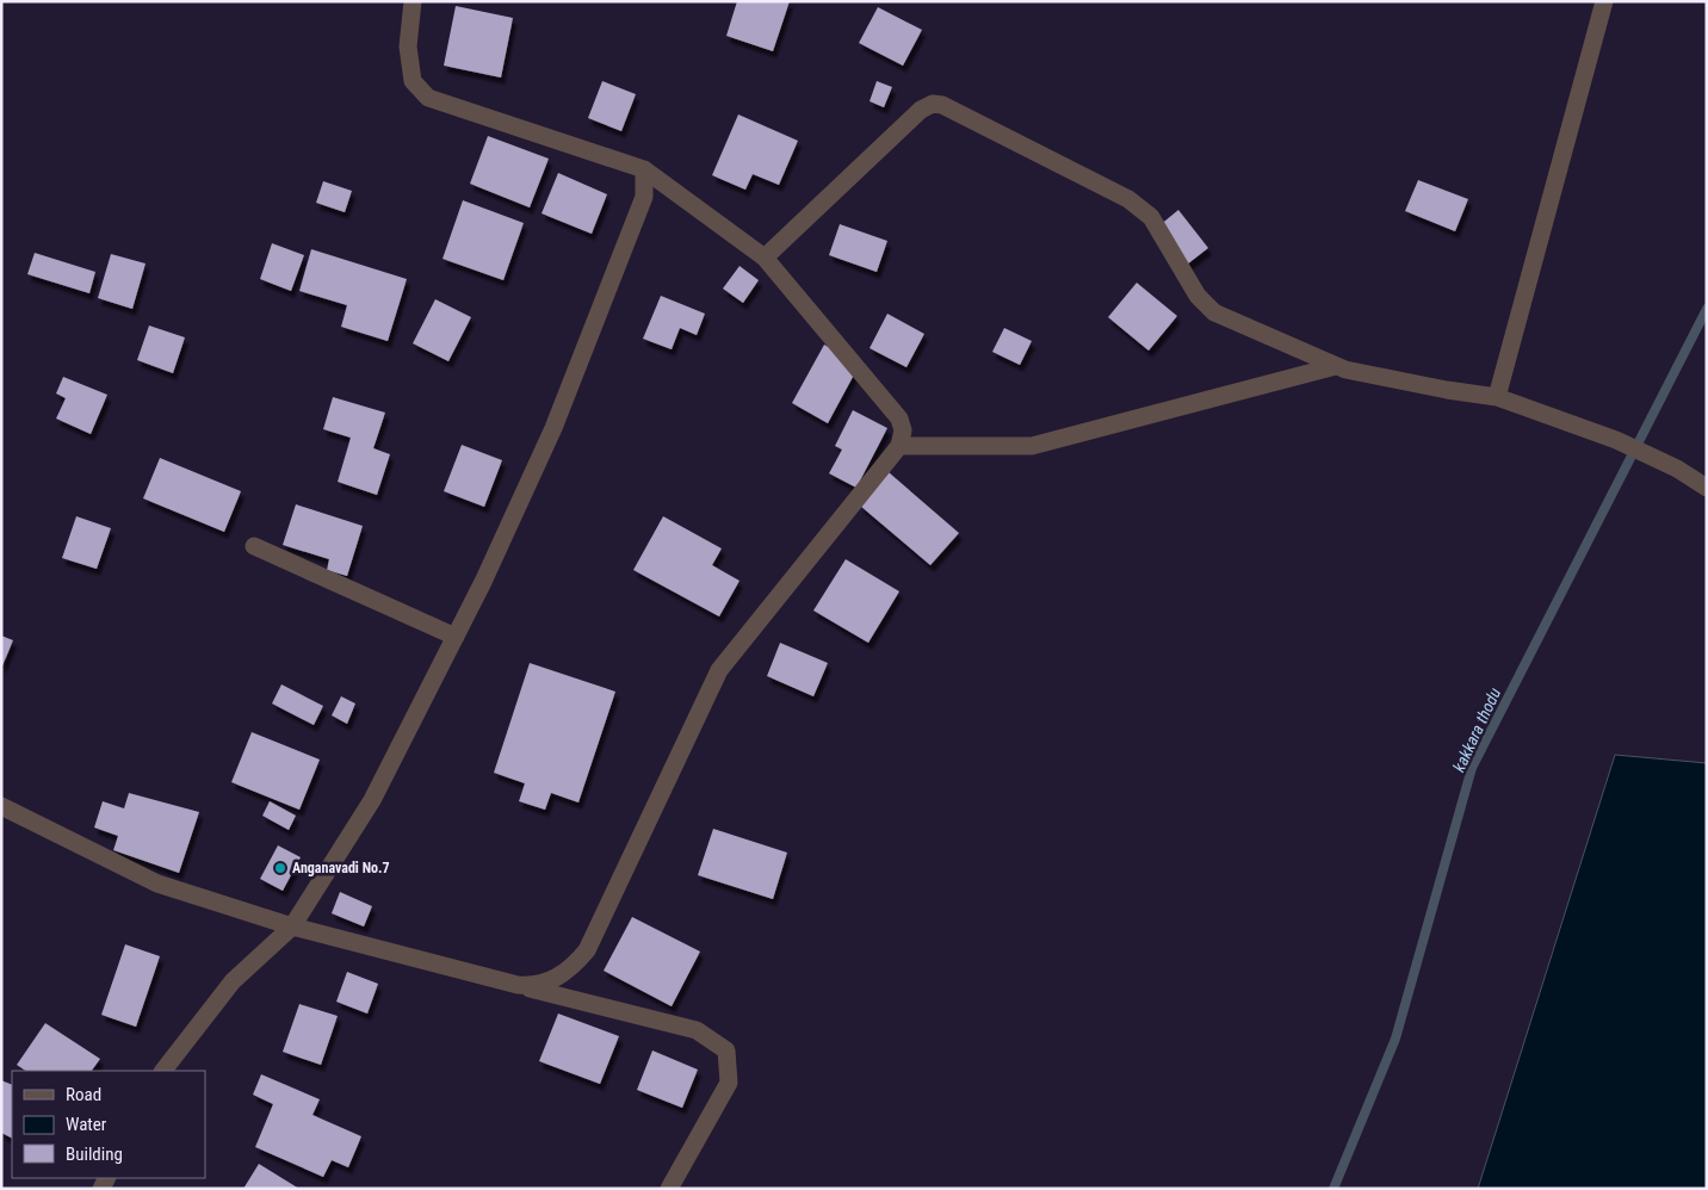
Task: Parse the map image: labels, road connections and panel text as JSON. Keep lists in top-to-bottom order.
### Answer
{
  "water": ["kakkara thodu"],
  "places": ["Anganavadi No.7"],
  "legend": ["Road", "Water", "Building"]
}
